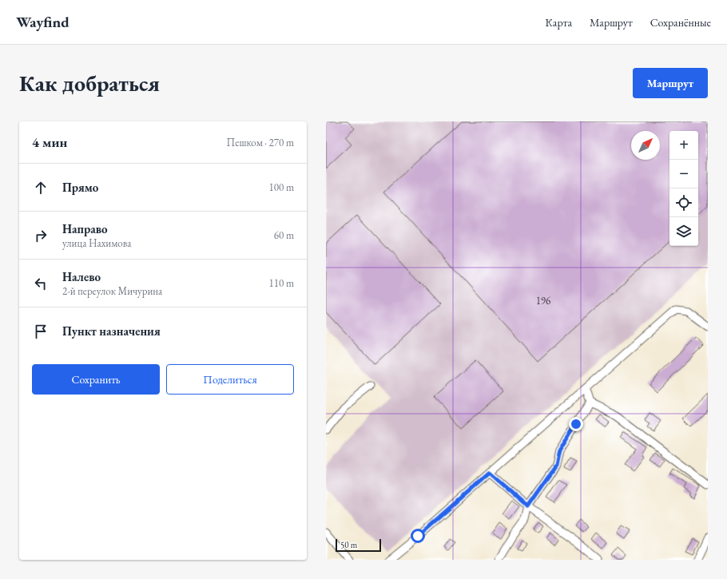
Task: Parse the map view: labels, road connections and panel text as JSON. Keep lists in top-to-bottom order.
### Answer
{
  "house_numbers": ["196"],
  "scale_bar": "50 m",
  "north": "top right",
  "page": {
    "header": "Wayfind",
    "nav": ["Карта", "Маршрут", "Сохранённые"],
    "buttons": [
      "Маршрут",
      ["Сохранить", "Поделиться"]
    ],
    "title": "Как добраться",
    "heading": ["4 мин", "Пешком · 270 m"],
    "map_buttons": ["+", "−"],
    "list": [
      ["Прямо", "100 m"],
      ["Направо", "улица Нахимова", "60 m"],
      ["Налево", "2-й переулок Мичурина", "110 m"],
      "Пункт назначения"
    ],
    "scale": "50 m"
  }
}
